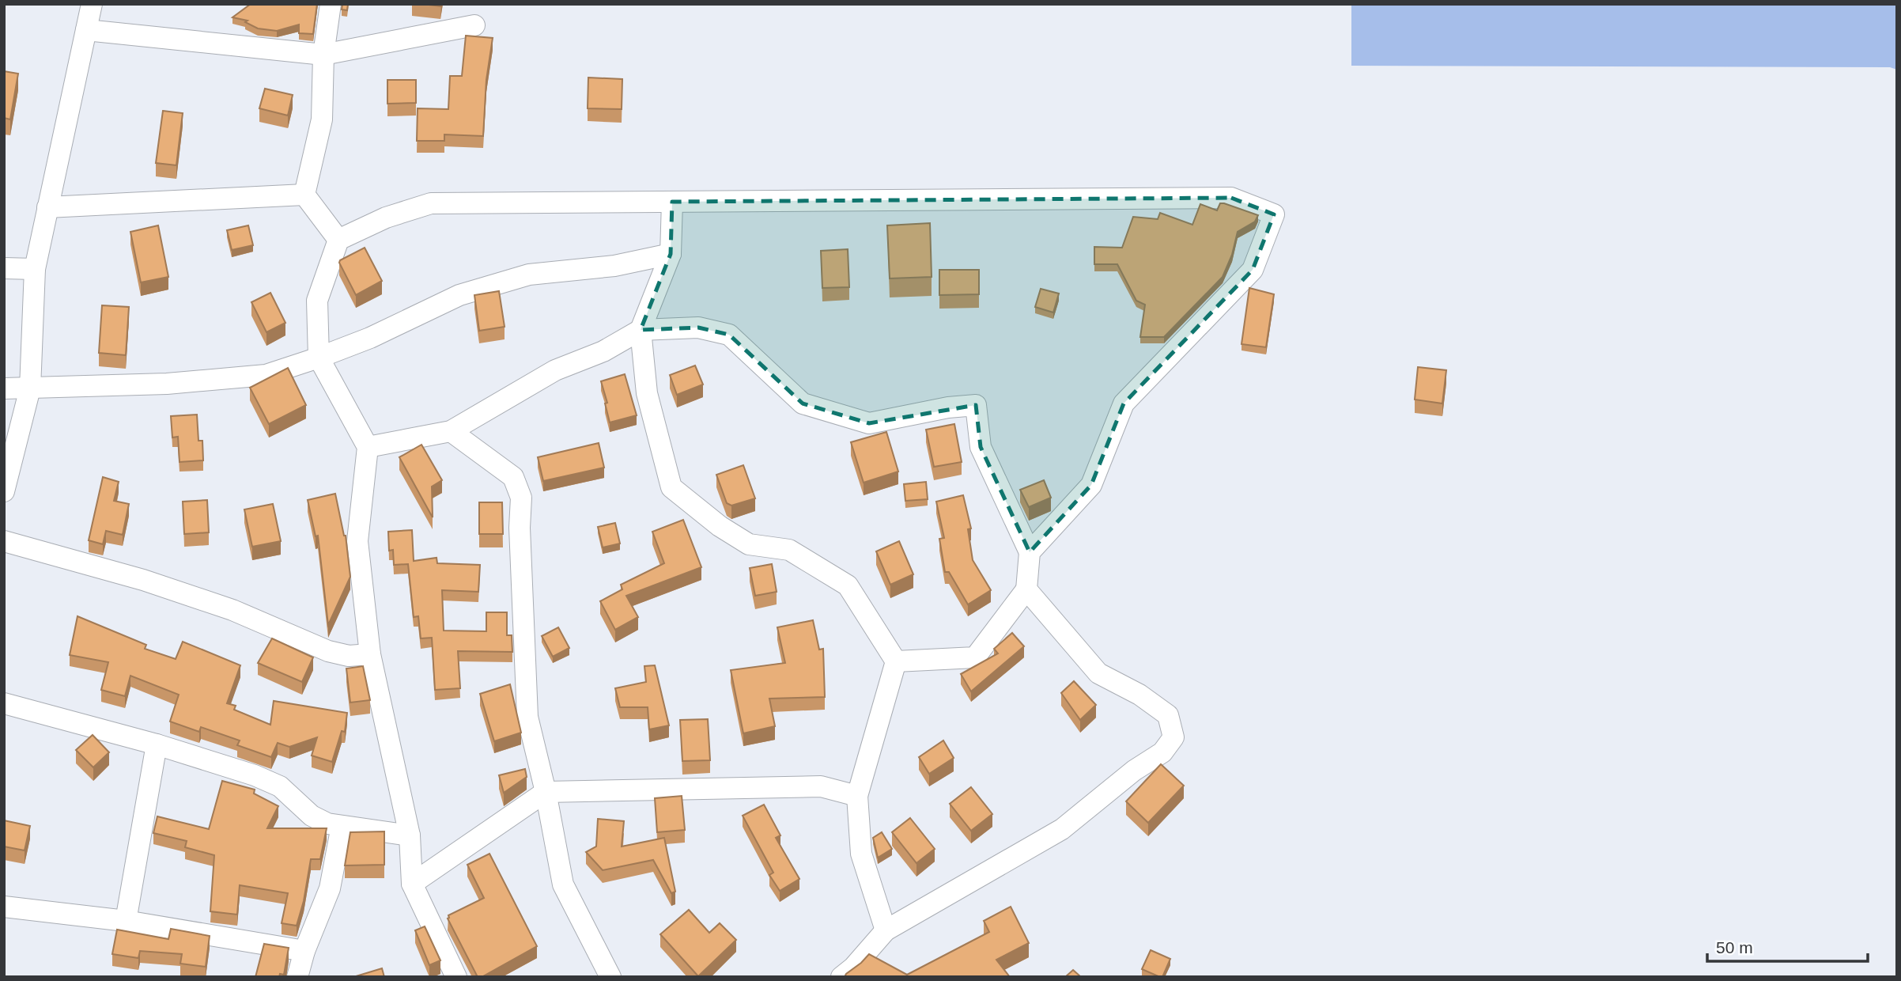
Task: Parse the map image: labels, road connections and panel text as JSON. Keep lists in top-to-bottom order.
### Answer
{
  "scale_bar": "50 m"
}
